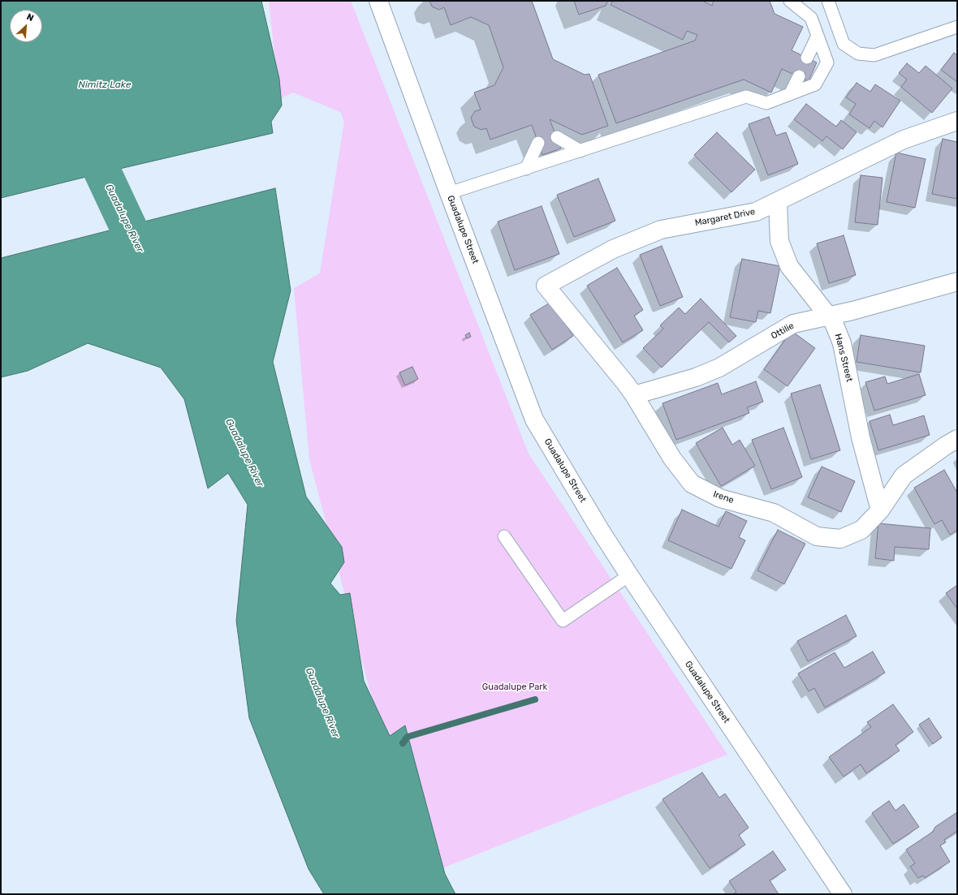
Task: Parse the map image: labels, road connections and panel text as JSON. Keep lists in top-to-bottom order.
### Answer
{
  "streets": {
    "street": [
      "Margaret Drive",
      "Guadalupe Street",
      "Ottilie",
      "Hans Street",
      "Irene"
    ]
  },
  "crossings": [
    ["Margaret Drive", "Hans Street"],
    ["Margaret Drive", "Irene"],
    ["Ottilie", "Hans Street"],
    ["Ottilie", "Irene"],
    ["Hans Street", "Irene"]
  ],
  "water": ["Nimitz Lake", "Guadalupe River"],
  "parks": ["Guadalupe Park"],
  "north": "top right"
}
